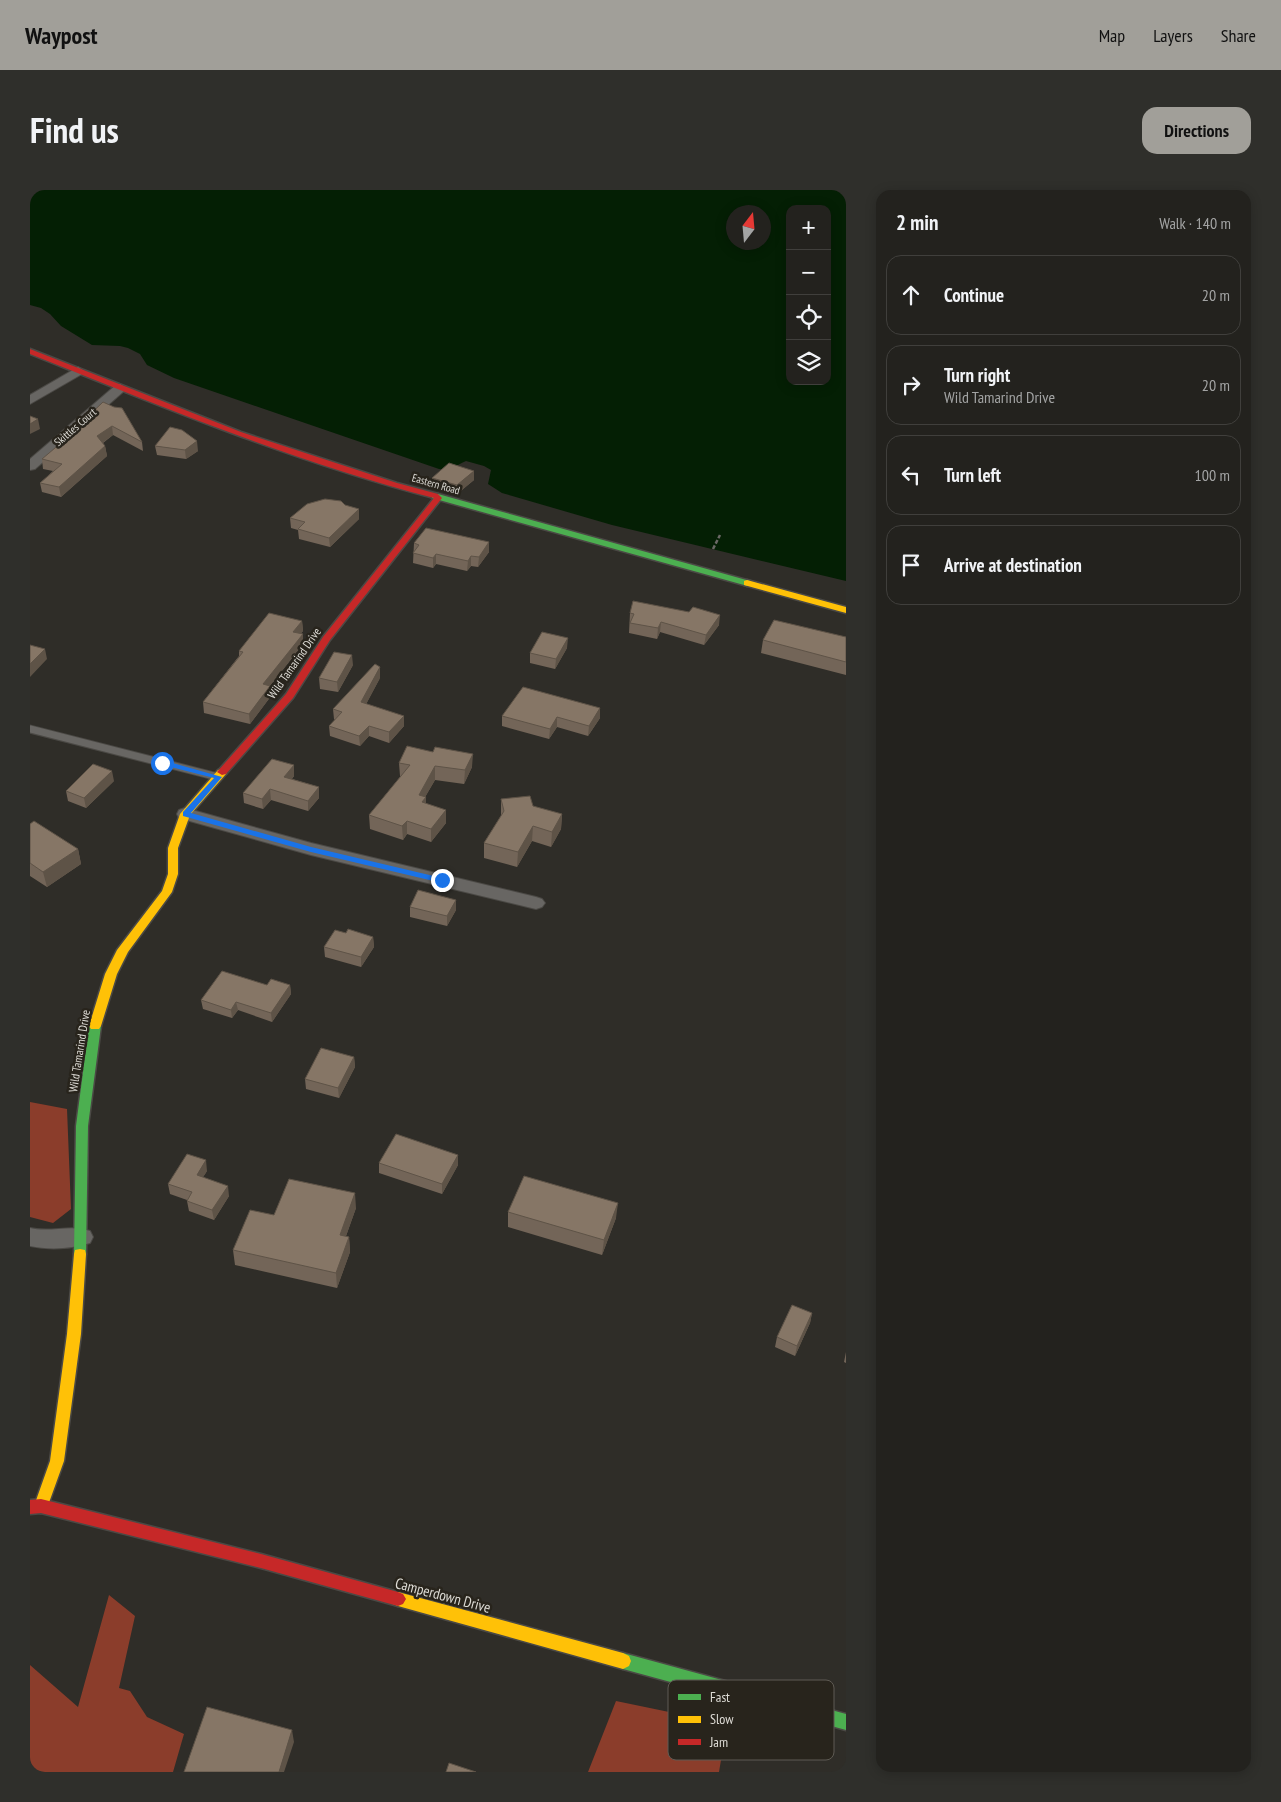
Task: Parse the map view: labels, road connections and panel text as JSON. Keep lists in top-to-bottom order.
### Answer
{
  "streets": {
    "main road": ["Eastern Road", "Wild Tamarind Drive", "Camperdown Drive"],
    "street": ["Skittles Court"]
  },
  "crossings": [
    ["Skittles Court", "Eastern Road"],
    ["Eastern Road", "Wild Tamarind Drive"],
    ["Wild Tamarind Drive", "Camperdown Drive"]
  ],
  "legend": ["Fast", "Slow", "Jam"],
  "north": "top",
  "page": {
    "header": "Waypost",
    "nav": ["Map", "Layers", "Share"],
    "title": "Find us",
    "buttons": "Directions",
    "heading": ["2 min", "Walk · 140 m"],
    "map_buttons": ["+", "−"],
    "list": [
      ["Continue", "20 m"],
      ["Turn right", "Wild Tamarind Drive", "20 m"],
      ["Turn left", "100 m"],
      "Arrive at destination"
    ]
  }
}
